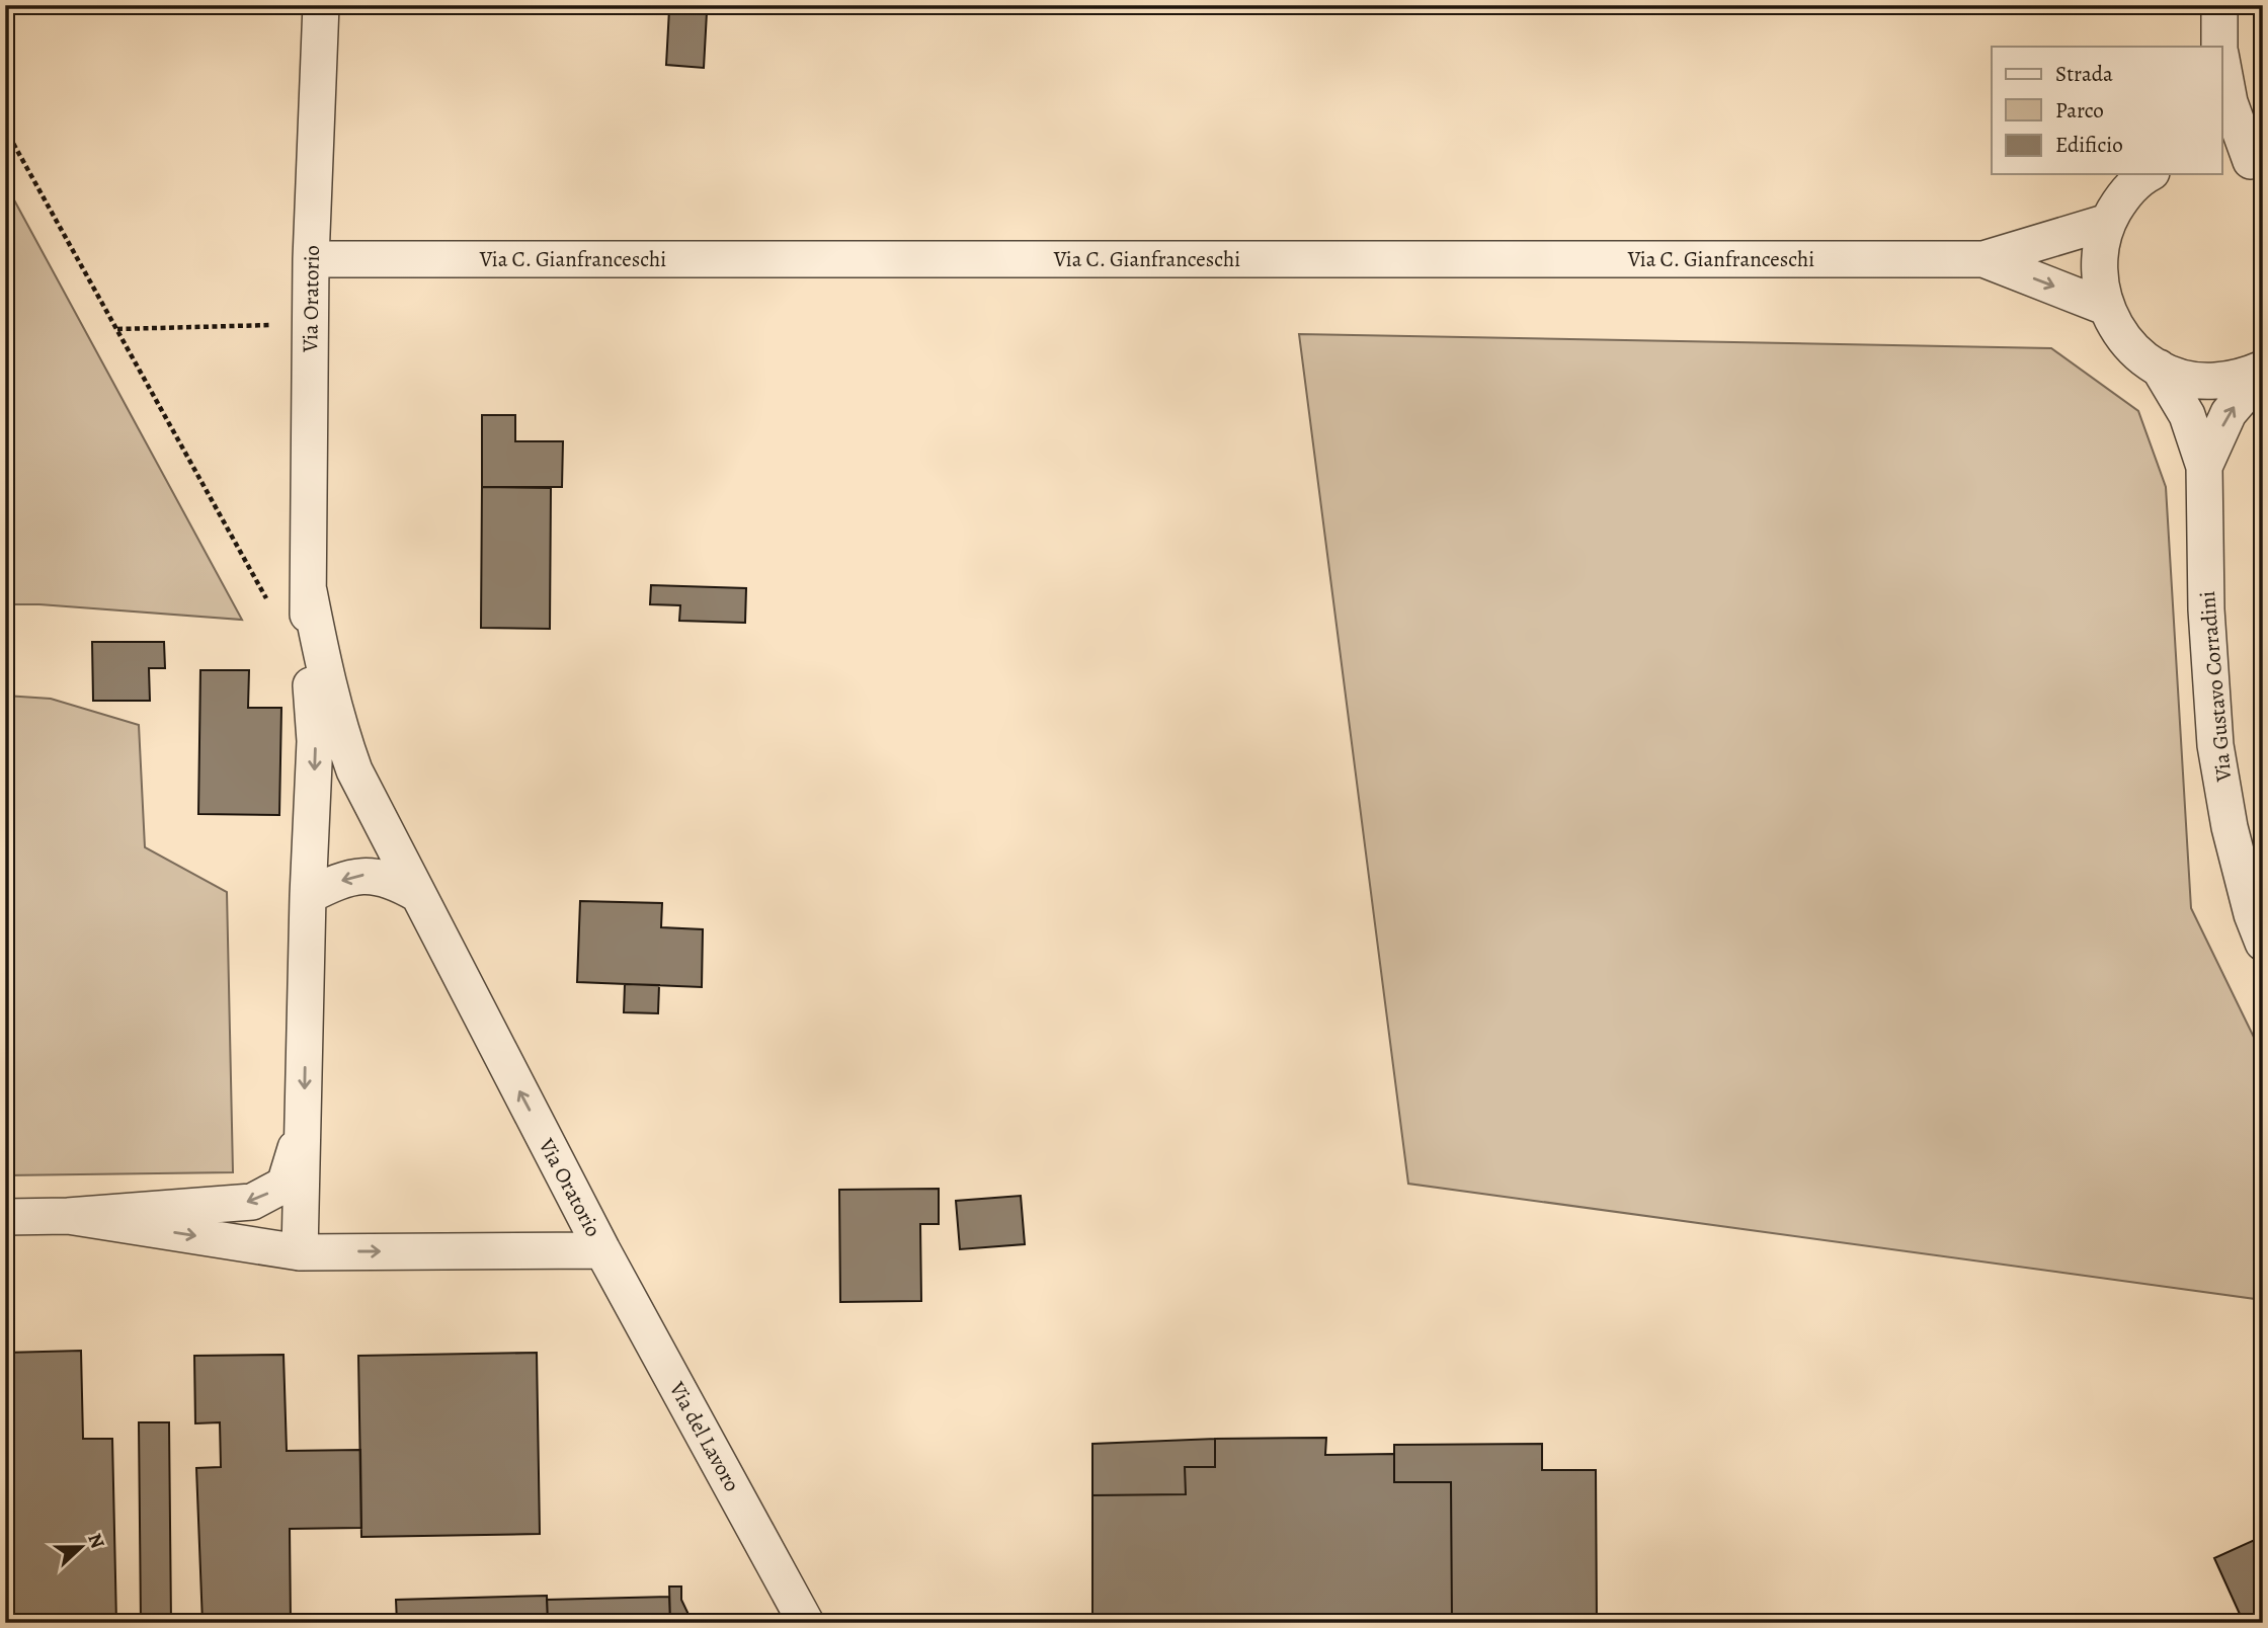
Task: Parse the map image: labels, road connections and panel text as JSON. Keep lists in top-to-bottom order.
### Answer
{
  "streets": {
    "street": [
      "Via C. Gianfranceschi",
      "Via Oratorio",
      "Via Gustavo Corradini",
      "Via del Lavoro"
    ]
  },
  "crossings": [
    ["Via C. Gianfranceschi", "Via Oratorio"],
    ["Via Oratorio", "Via del Lavoro"]
  ],
  "legend": ["Strada", "Parco", "Edificio"],
  "north": "right"
}
